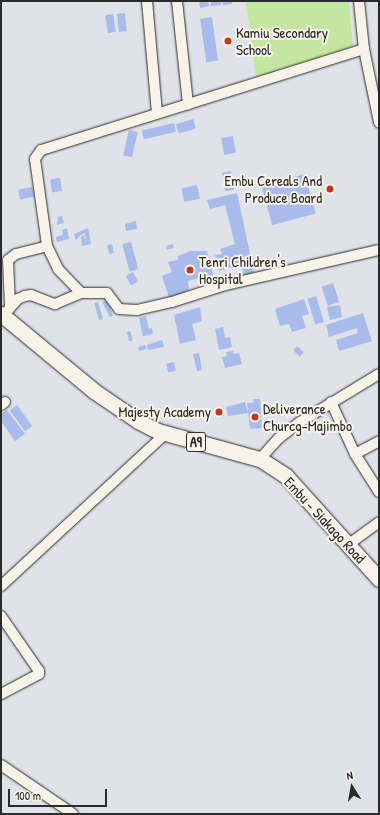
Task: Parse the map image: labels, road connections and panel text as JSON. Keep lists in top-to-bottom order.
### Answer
{
  "streets": {
    "highway": ["A9", "Embu - Siakago Road"]
  },
  "places": [
    "Kamiu Secondary School",
    "Embu Cereals And Produce Board",
    "Tenri Children's Hospital",
    "Majesty Academy",
    "Deliverance Churcg-Majimbo"
  ],
  "scale_bar": "100 m",
  "north": "top"
}
